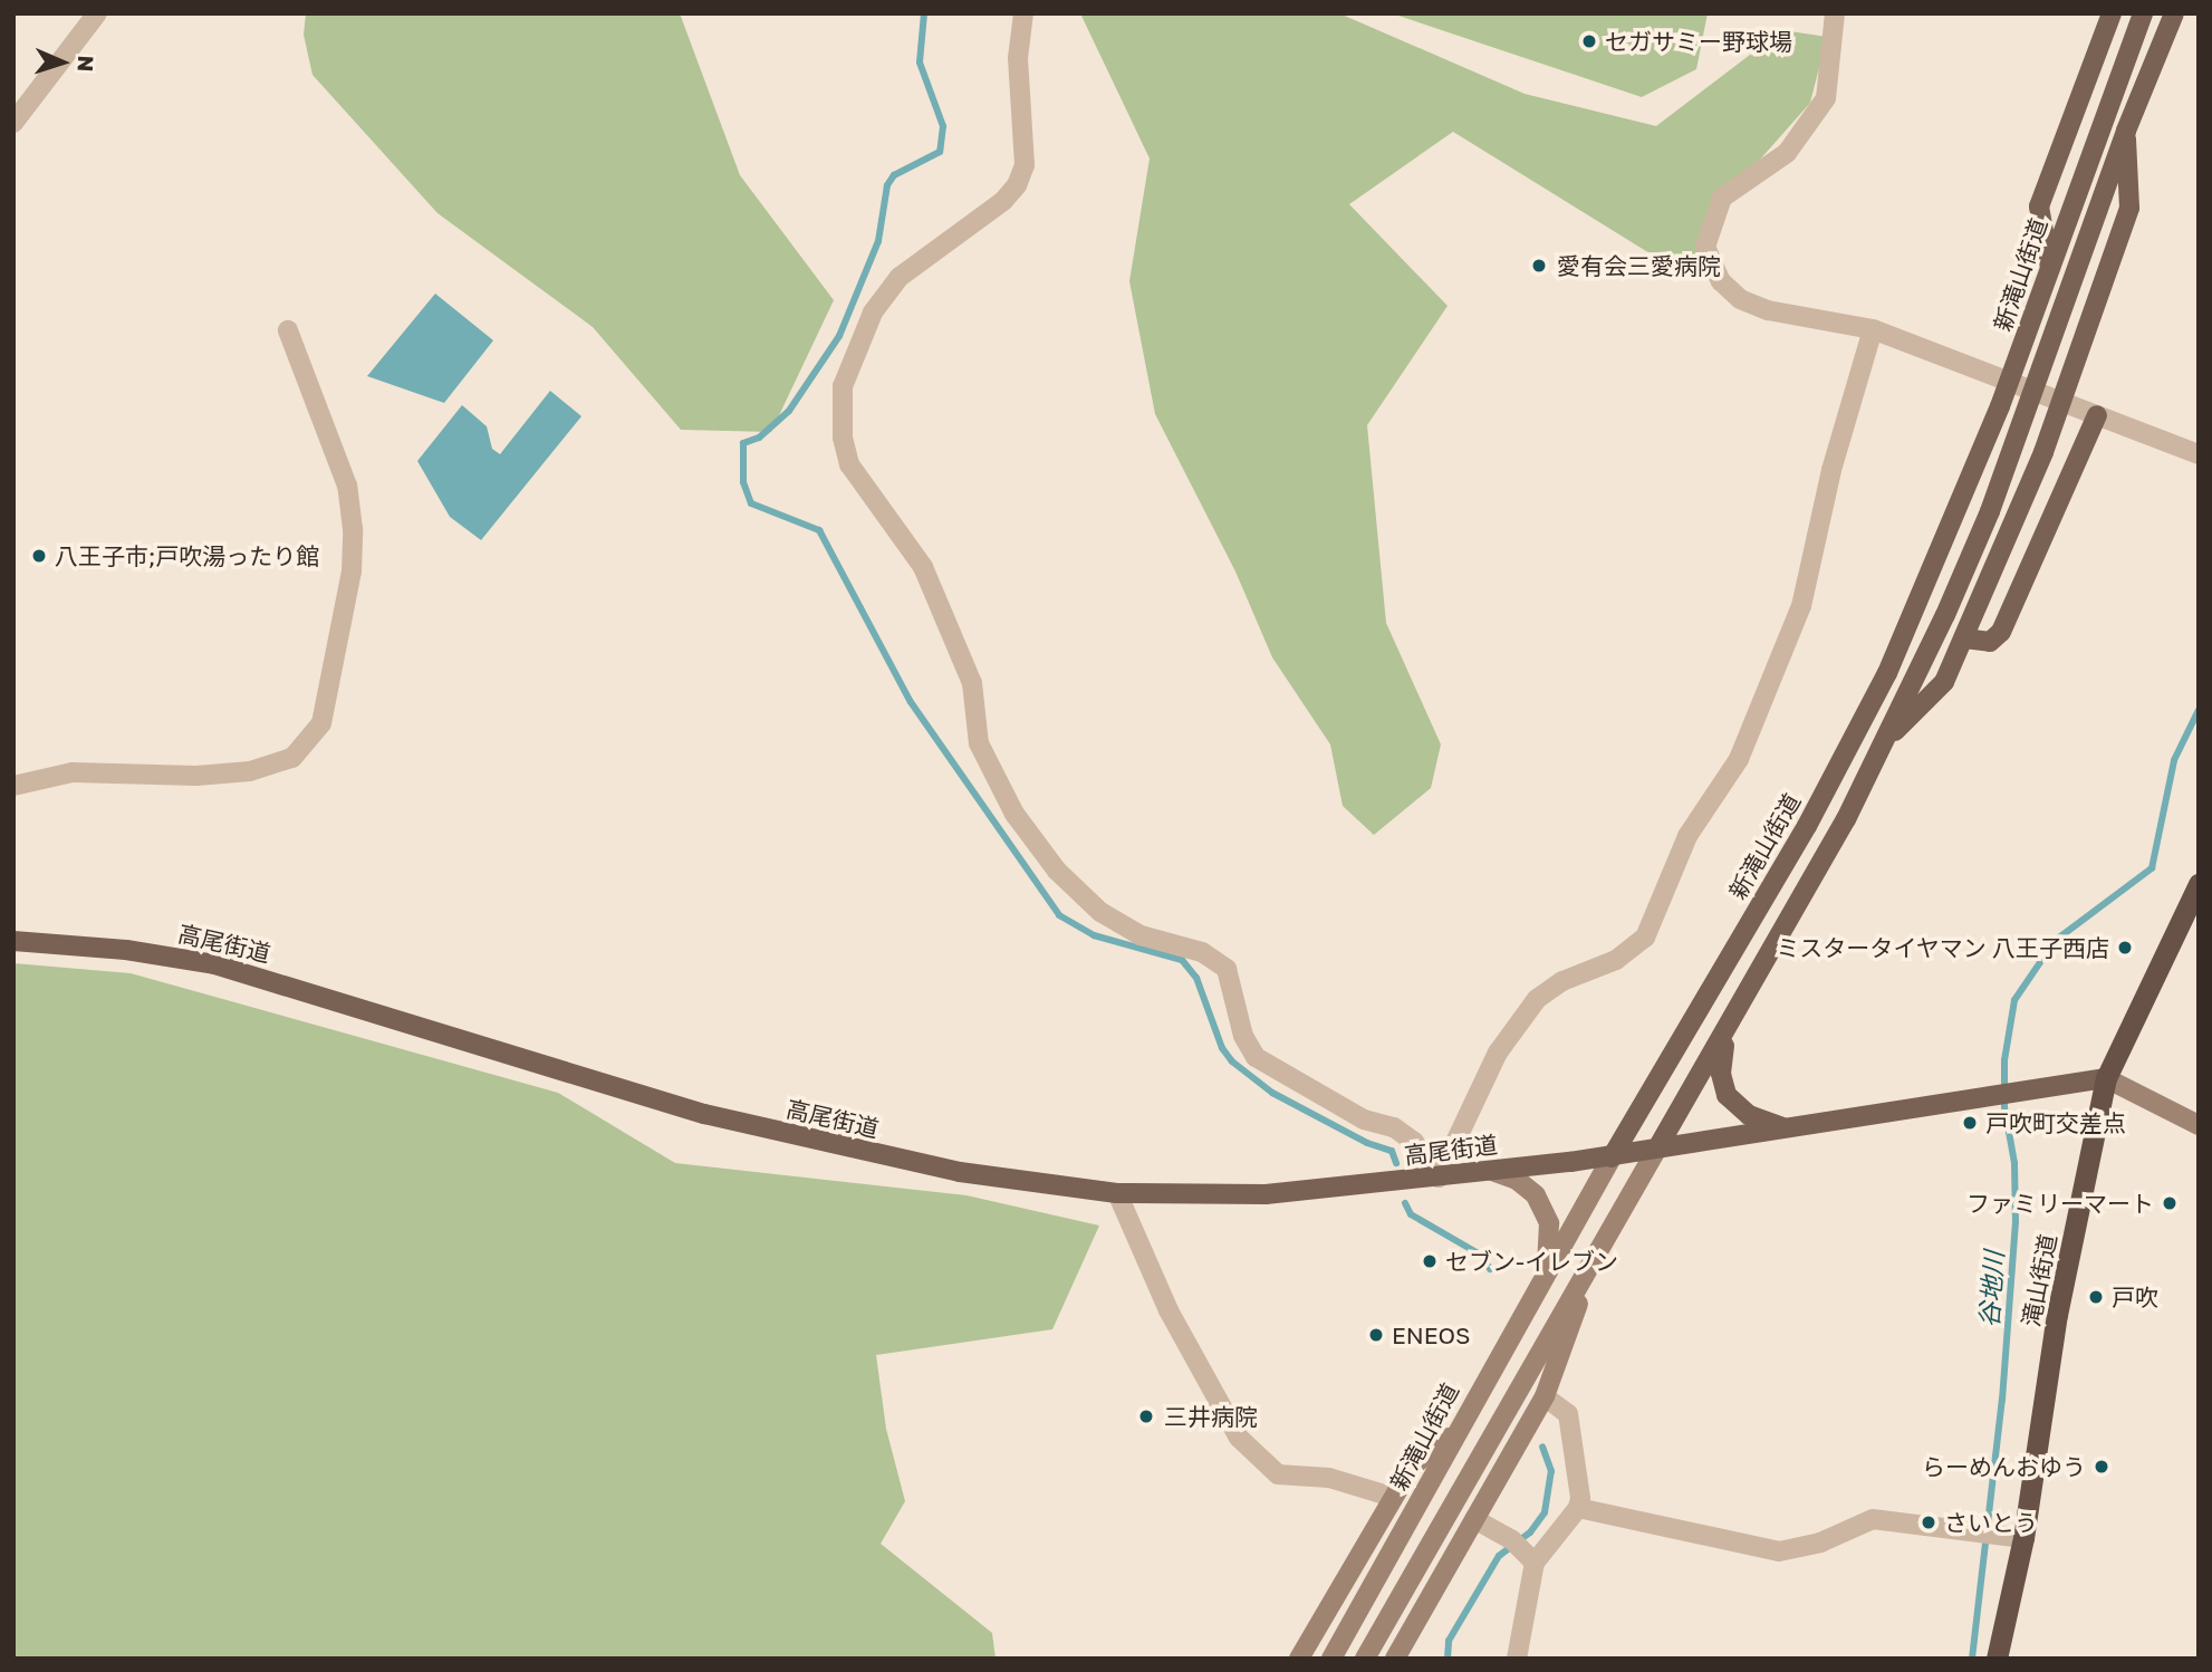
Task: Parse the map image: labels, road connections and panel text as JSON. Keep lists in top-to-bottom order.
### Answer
{
  "streets": {
    "highway": ["滝山街道"],
    "main road": ["新滝山街道", "高尾街道"]
  },
  "crossings": [
    ["新滝山街道", "高尾街道"],
    ["高尾街道", "滝山街道"]
  ],
  "water": ["谷地川"],
  "places": [
    "セガサミー野球場",
    "愛有会三愛病院",
    "八王子市;戸吹湯ったり館",
    "ミスタータイヤマン 八王子西店",
    "戸吹町交差点",
    "ファミリーマート",
    "セブン-イレブン",
    "戸吹",
    "ENEOS",
    "三井病院",
    "らーめんおゆう",
    "さいとう"
  ],
  "north": "right"
}
